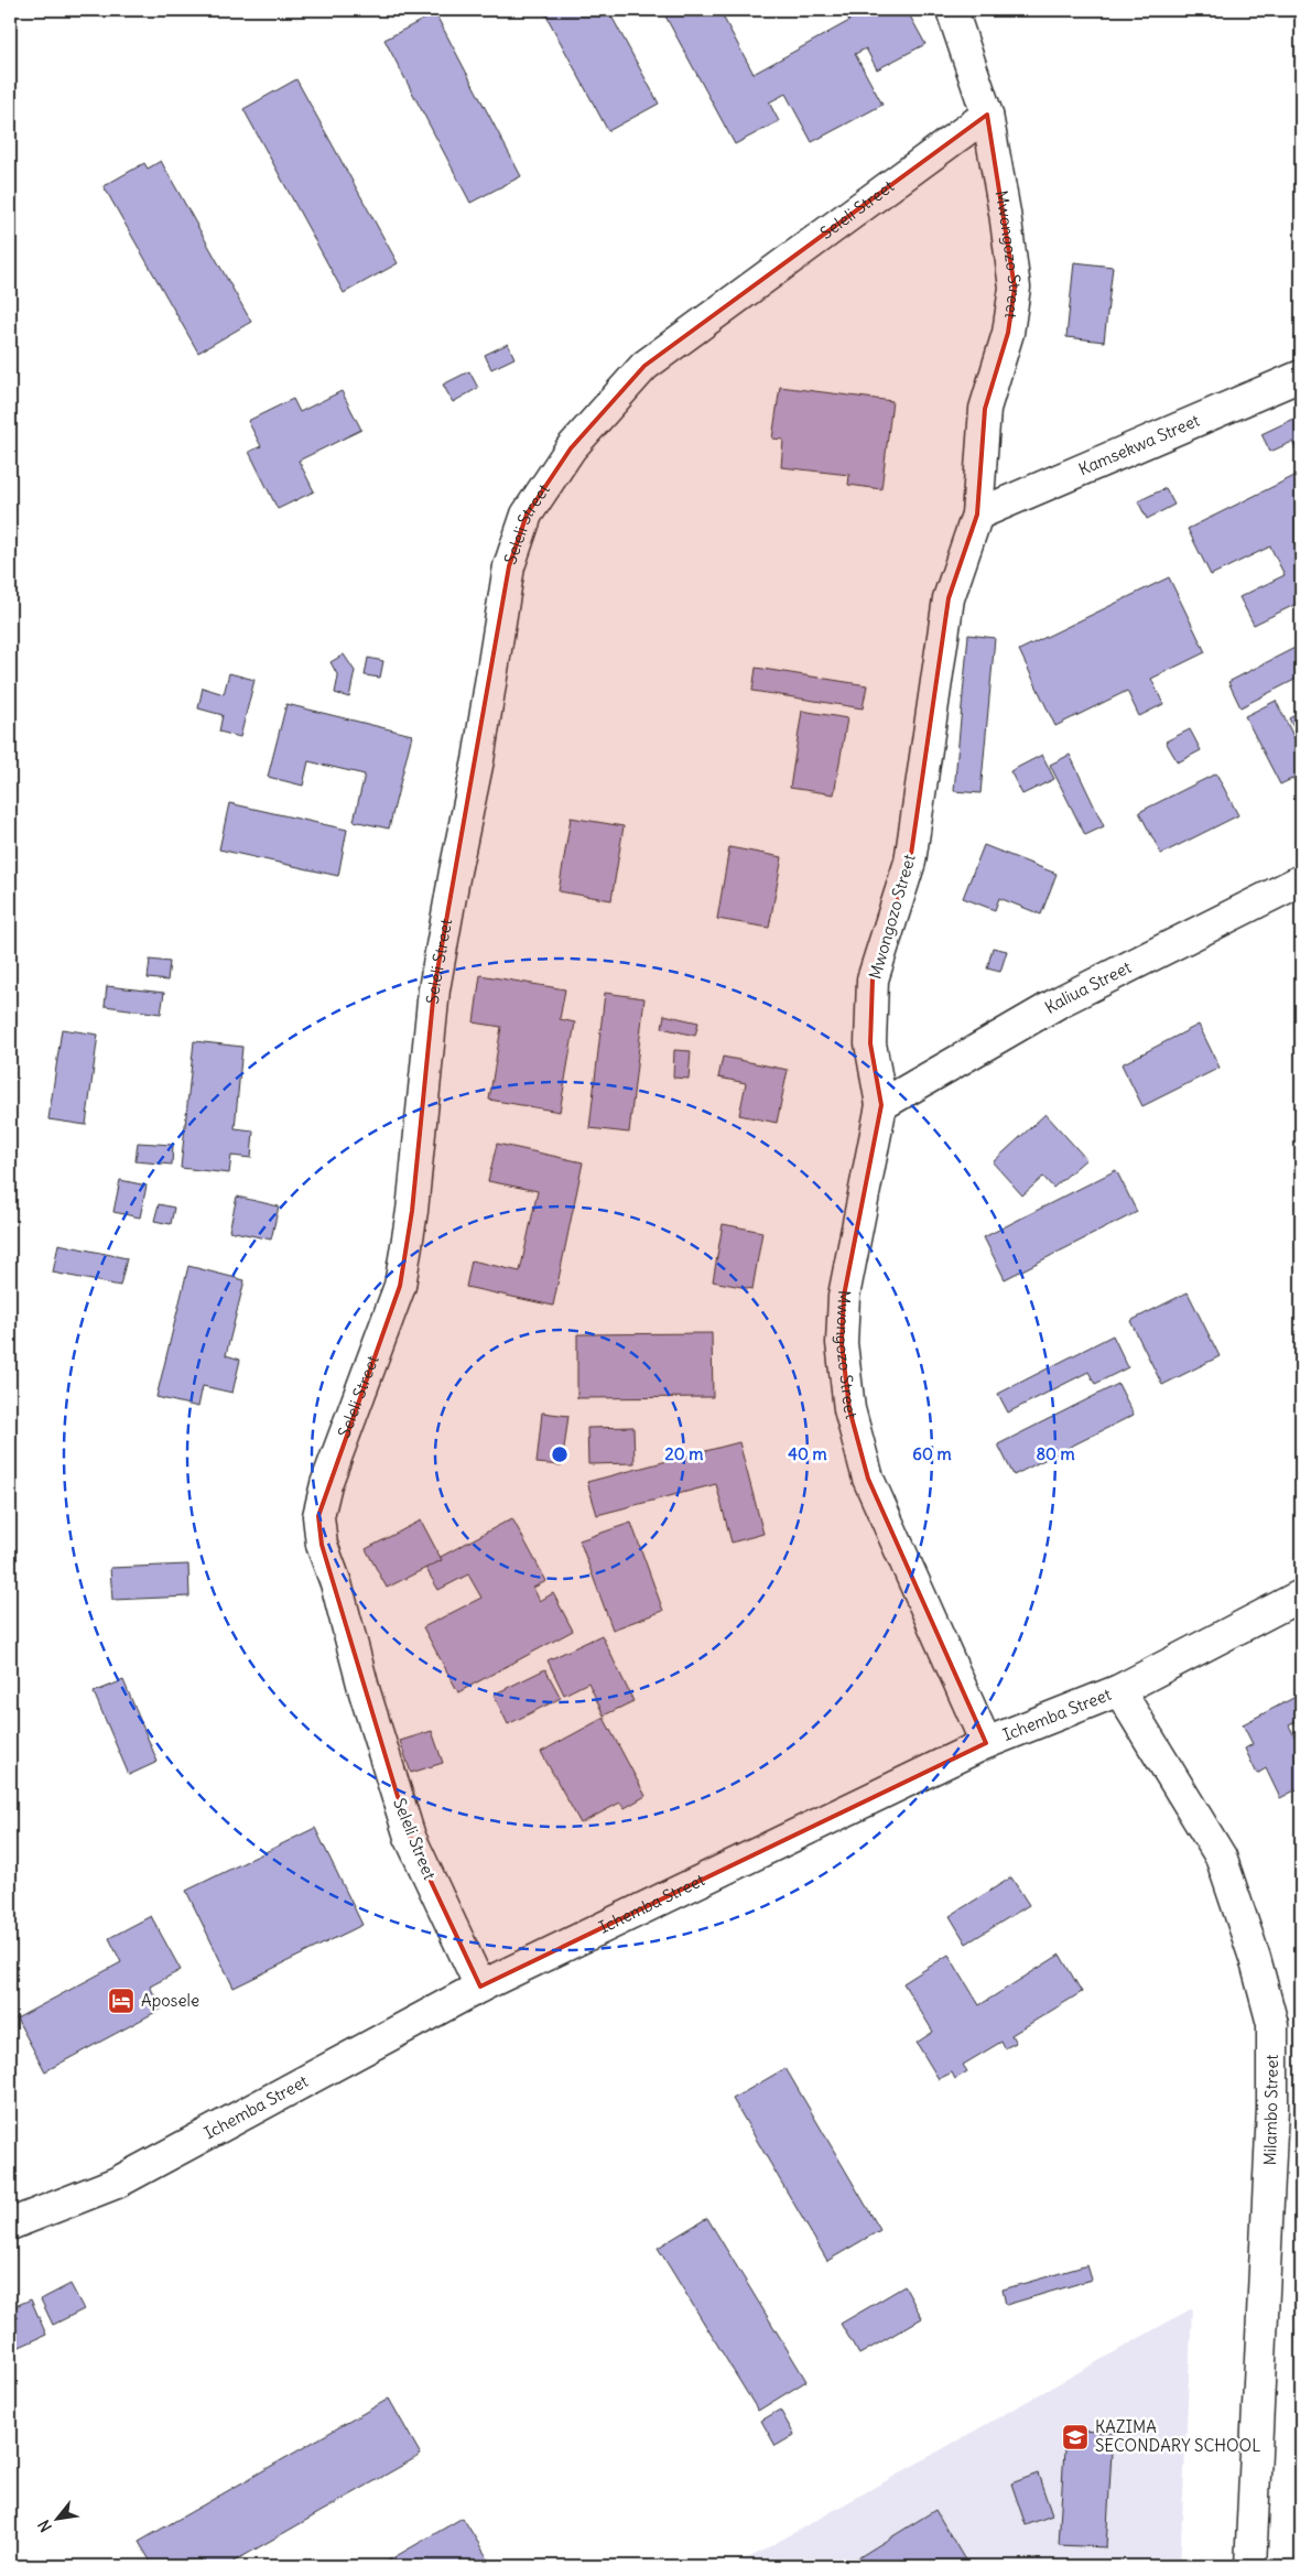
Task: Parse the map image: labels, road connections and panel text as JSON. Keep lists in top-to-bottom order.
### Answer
{
  "streets": {
    "street": [
      "Seleli Street",
      "Mwongozo Street",
      "Kamsekwa Street",
      "Kaliua Street",
      "Ichemba Street",
      "Milambo Street"
    ]
  },
  "crossings": [
    ["Seleli Street", "Mwongozo Street"],
    ["Seleli Street", "Ichemba Street"],
    ["Mwongozo Street", "Kamsekwa Street"],
    ["Mwongozo Street", "Kaliua Street"],
    ["Mwongozo Street", "Ichemba Street"],
    ["Ichemba Street", "Milambo Street"]
  ],
  "places": {
    "hotel": ["Aposele"],
    "school or university": ["KAZIMA SECONDARY SCHOOL"]
  },
  "north": "bottom left",
  "rings": [
    "20 m",
    "40 m",
    "60 m",
    "80 m"
  ]
}
